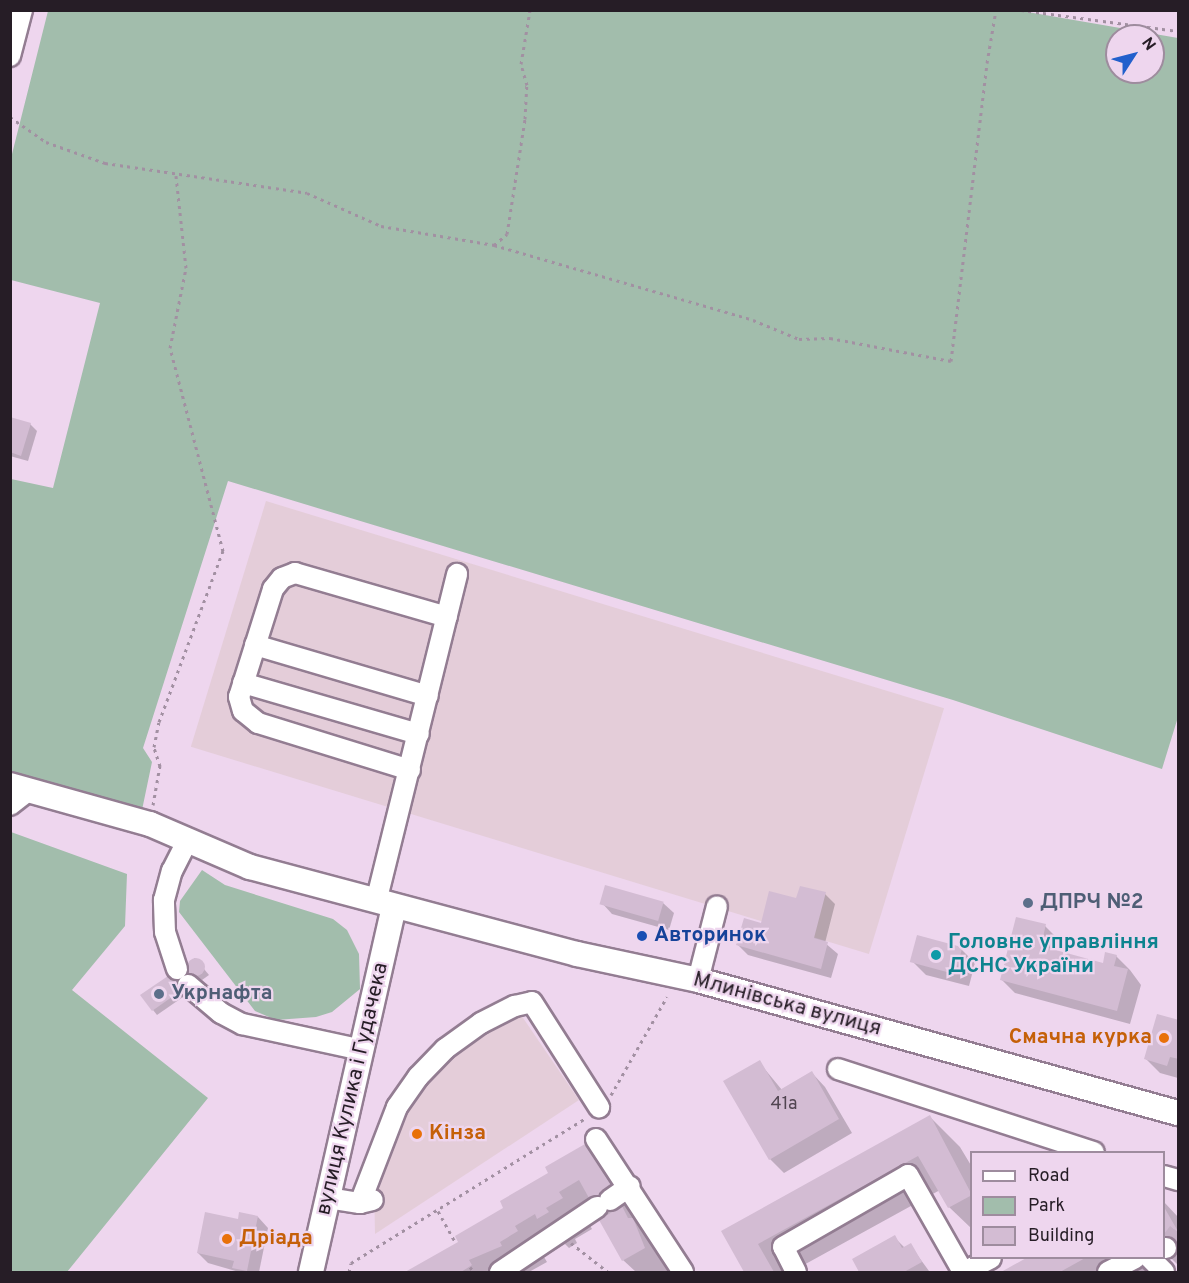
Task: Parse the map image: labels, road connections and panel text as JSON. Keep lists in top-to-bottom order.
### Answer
{
  "streets": {
    "main road": ["Млинівська вулиця", "вулиця Кулика і Гудачека"]
  },
  "crossings": [
    ["Млинівська вулиця", "вулиця Кулика і Гудачека"]
  ],
  "places": [
    "ДПРЧ №2",
    "Авторинок",
    "Головне управління ДСНС України",
    "Укрнафта",
    "Смачна курка",
    "Кінза",
    "Дріада"
  ],
  "house_numbers": ["41а"],
  "legend": ["Road", "Park", "Building"],
  "north": "top right"
}
